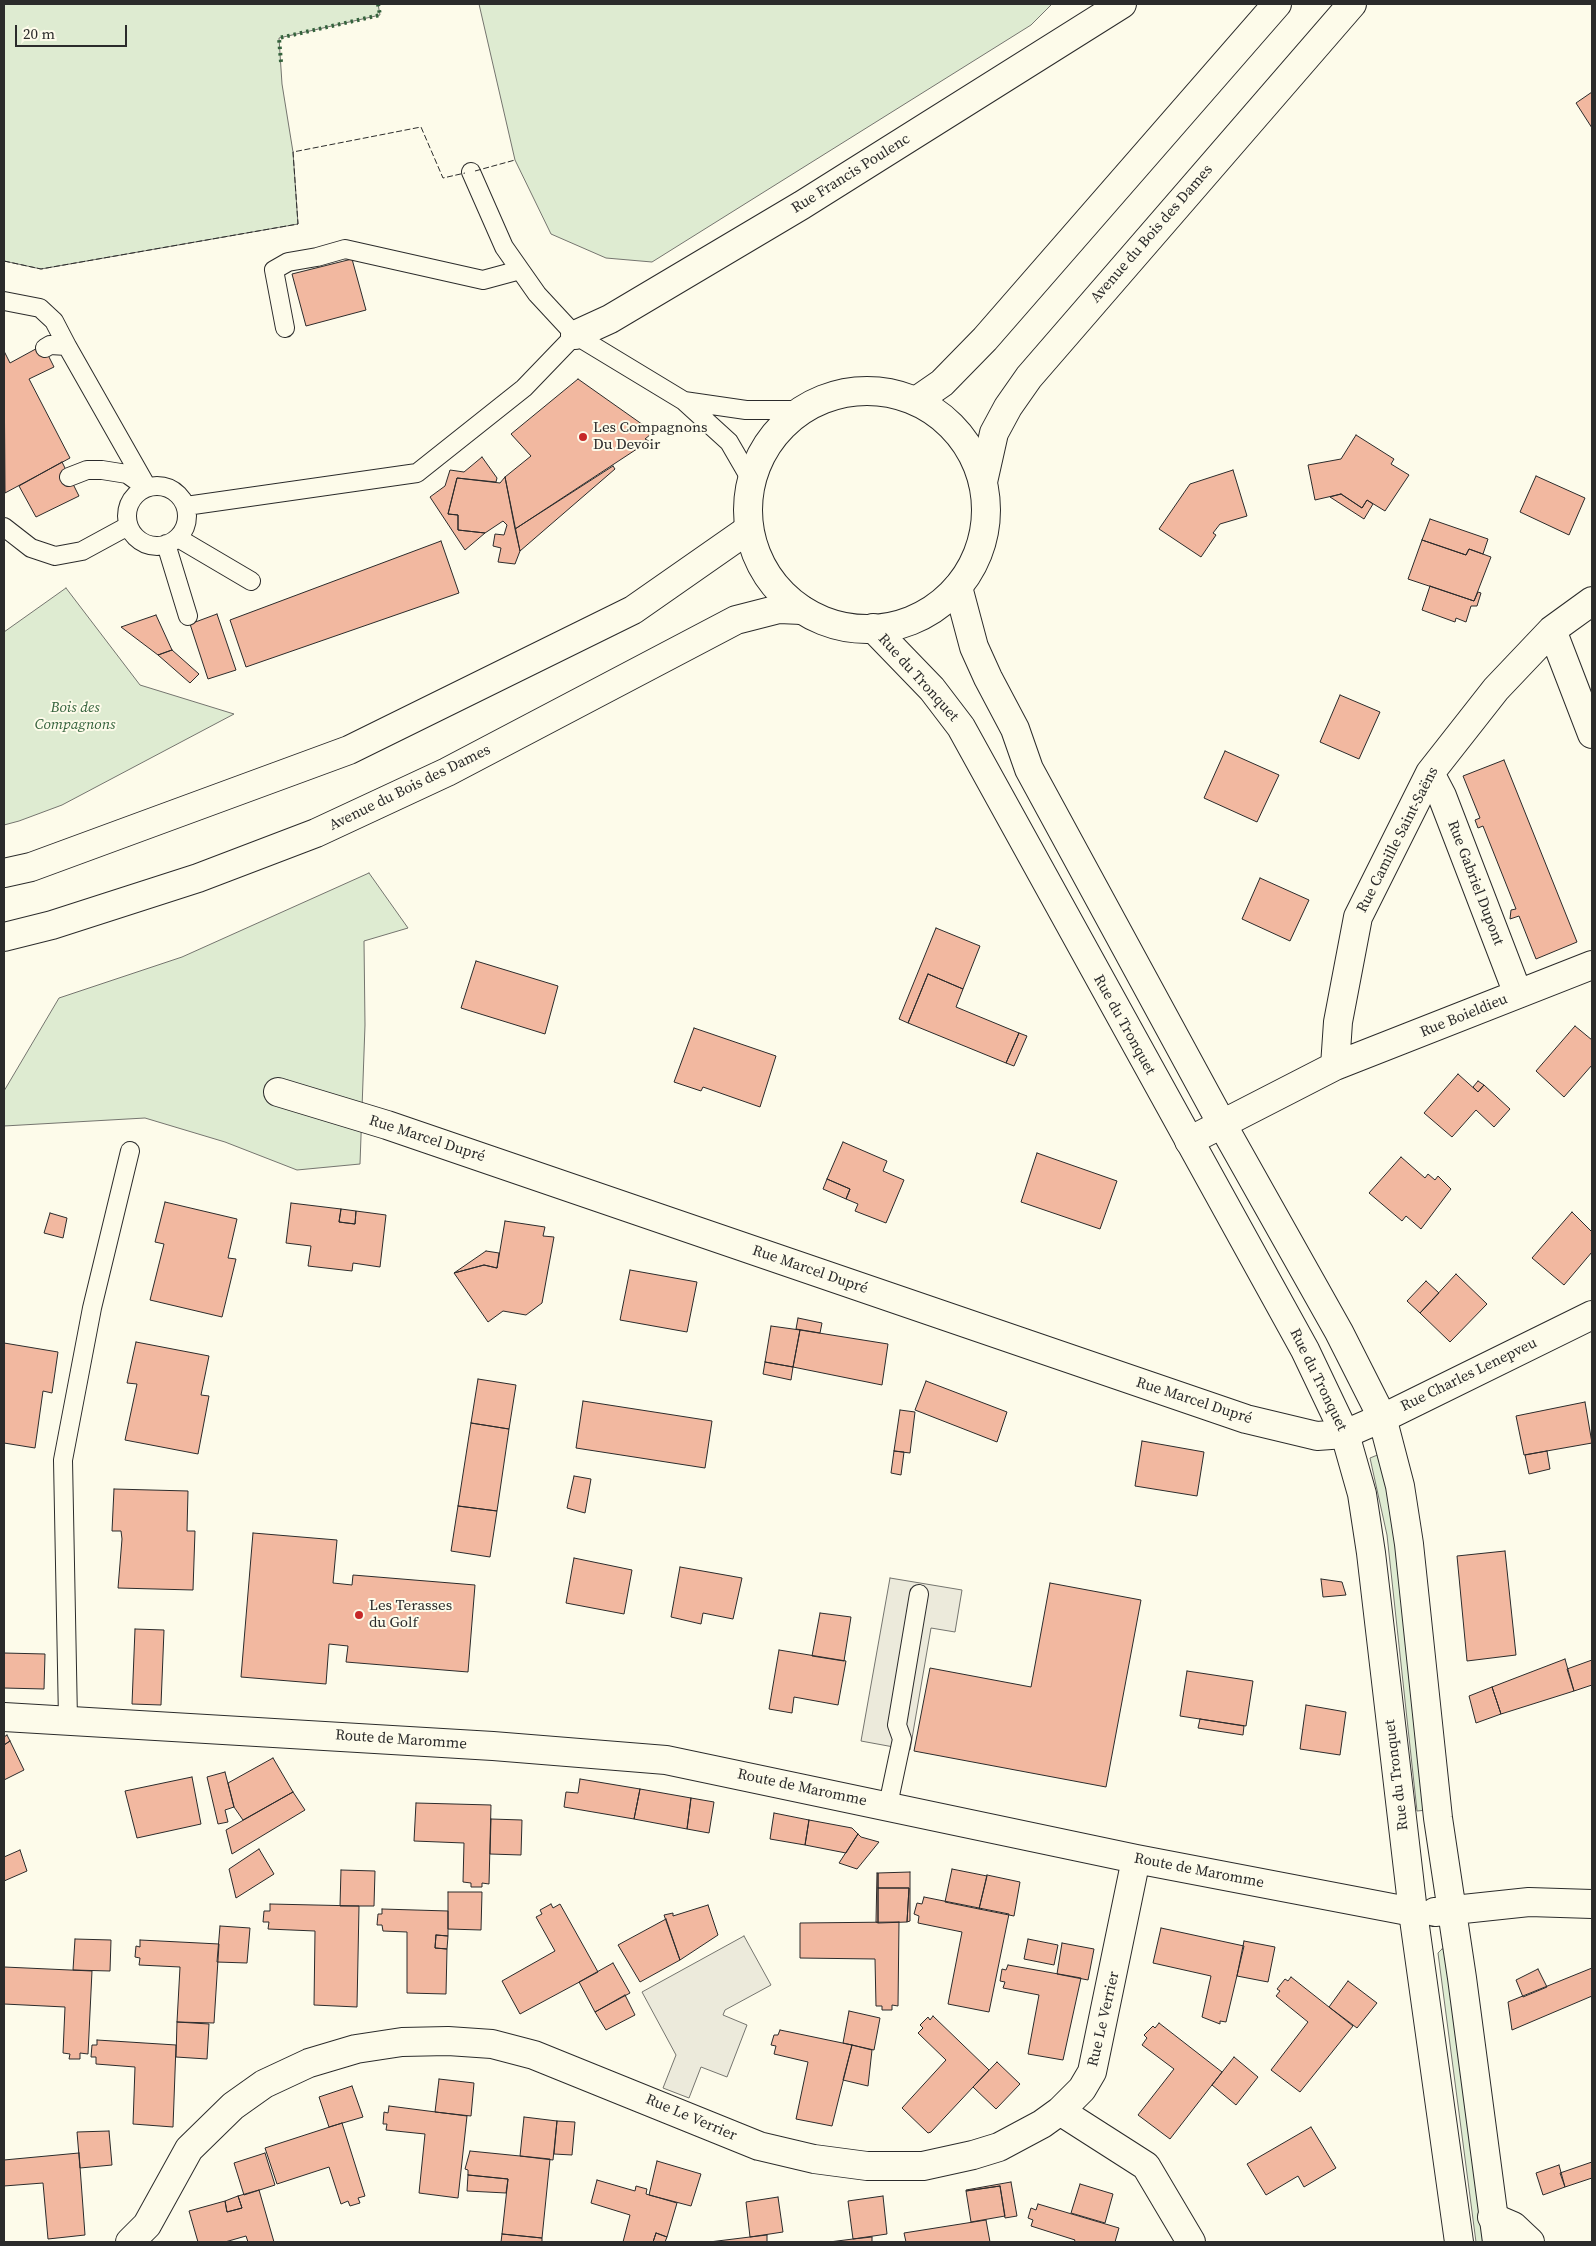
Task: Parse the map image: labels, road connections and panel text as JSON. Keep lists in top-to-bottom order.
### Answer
{
  "streets": {
    "main road": [
      "Rue Francis Poulenc",
      "Avenue du Bois des Dames",
      "Rue du Tronquet",
      "Rue Camille Saint-Saëns",
      "Rue Gabriel Dupont",
      "Rue Boieldieu",
      "Rue Marcel Dupré",
      "Rue Charles Lenepveu",
      "Route de Maromme",
      "Rue Le Verrier"
    ]
  },
  "crossings": [
    ["Rue du Tronquet", "Rue Marcel Dupré"],
    ["Rue du Tronquet", "Rue Charles Lenepveu"],
    ["Rue du Tronquet", "Route de Maromme"],
    ["Rue Camille Saint-Saëns", "Rue Gabriel Dupont"],
    ["Rue Camille Saint-Saëns", "Rue Boieldieu"],
    ["Rue Gabriel Dupont", "Rue Boieldieu"],
    ["Rue Marcel Dupré", "Rue Charles Lenepveu"],
    ["Route de Maromme", "Rue Le Verrier"]
  ],
  "parks": ["Bois des Compagnons"],
  "places": ["Les Compagnons Du Devoir", "Les Terasses du Golf"],
  "scale_bar": "20 m"
}
